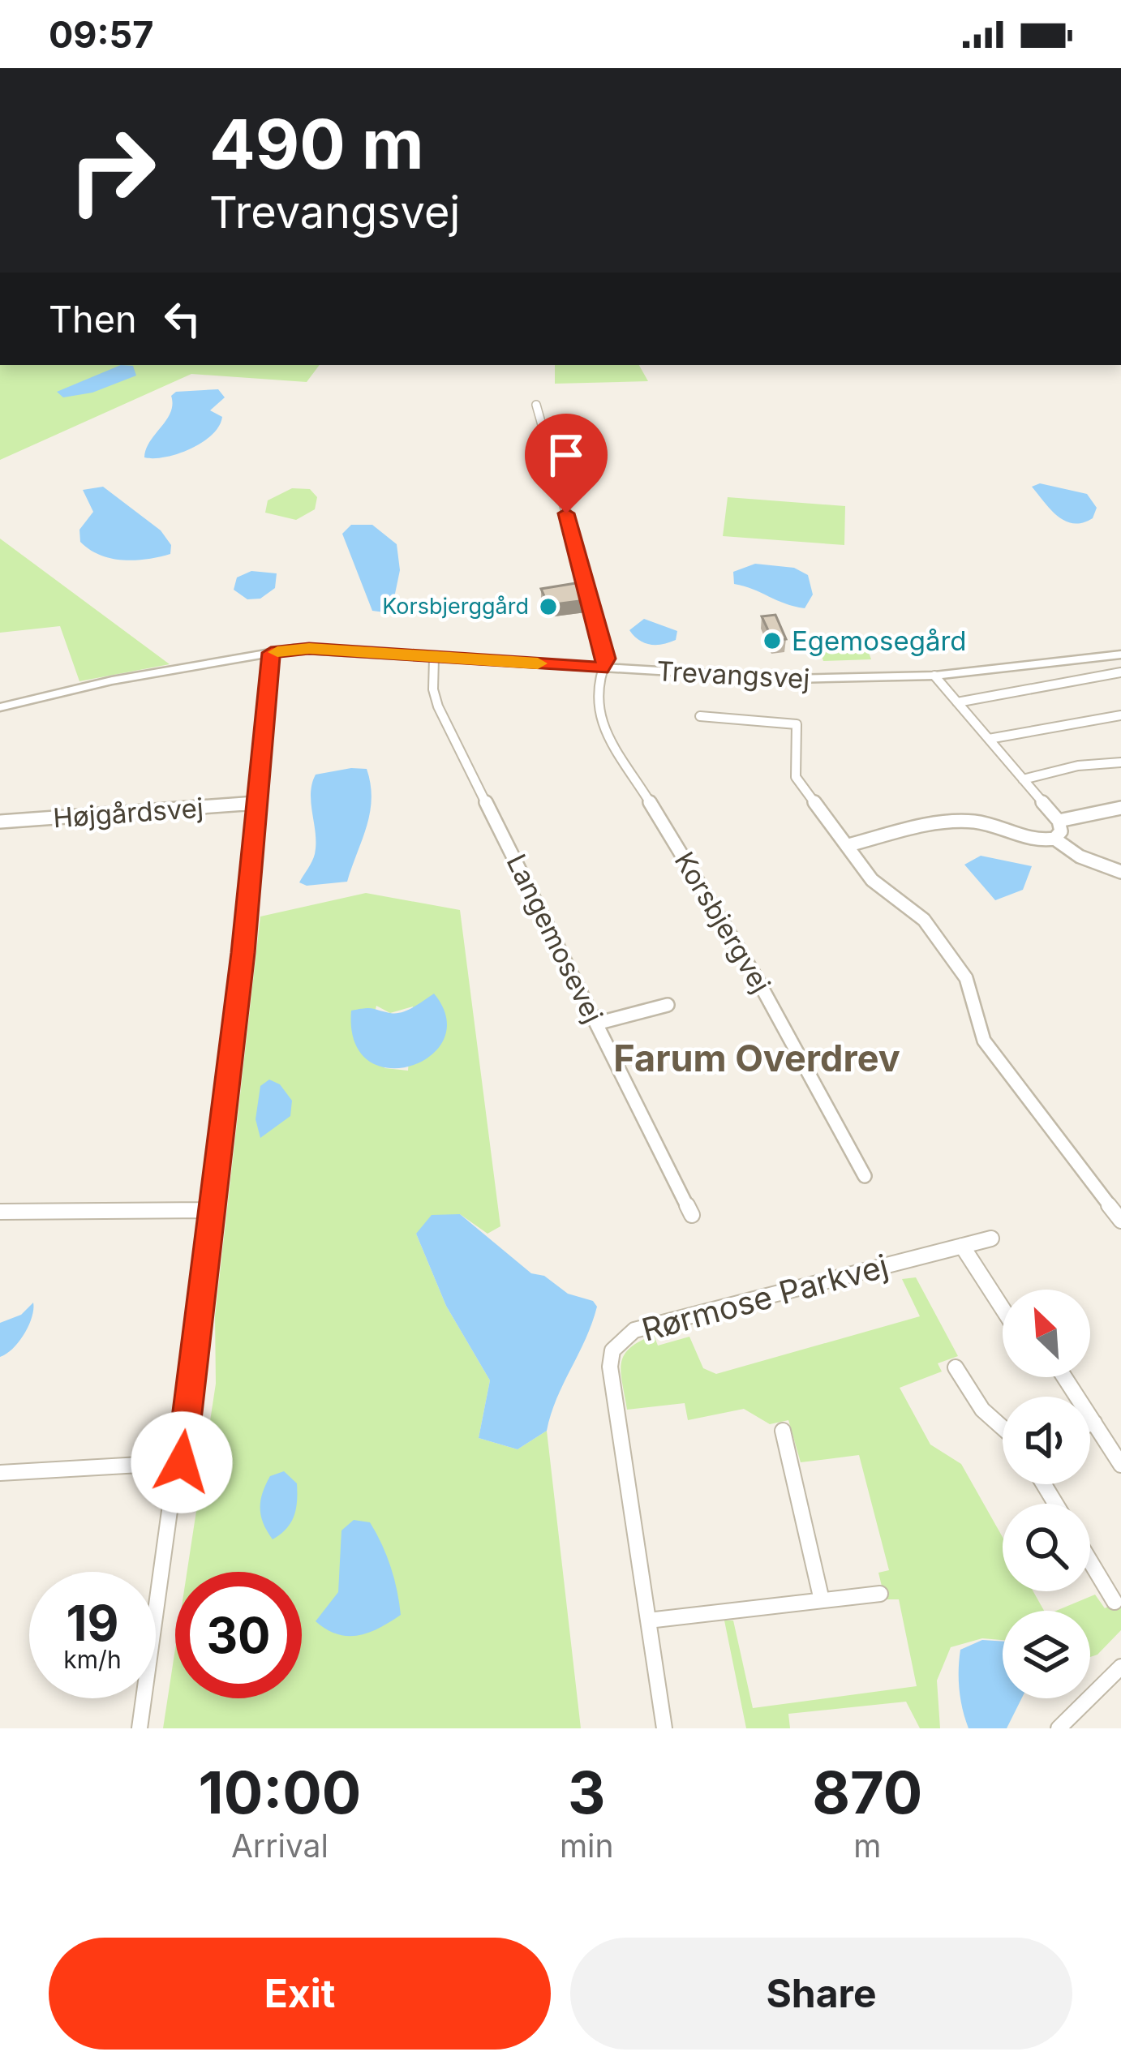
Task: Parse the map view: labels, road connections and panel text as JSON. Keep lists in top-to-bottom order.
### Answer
{
  "streets": {
    "street": [
      "Trevangsvej",
      "Højgårdsvej",
      "Korsbjergvej",
      "Langemosevej",
      "Rørmose Parkvej"
    ]
  },
  "crossings": [
    ["Trevangsvej", "Korsbjergvej"],
    ["Trevangsvej", "Langemosevej"]
  ],
  "districts": ["Farum Overdrev"],
  "places": ["Korsbjerggård", "Egemosegård"],
  "north": "top left",
  "page": {
    "status": "09:57",
    "turn": ["490 m", "Trevangsvej"],
    "then": "Then",
    "speed": "19 km/h",
    "limit": "30",
    "eta": [
      "10:00",
      "Arrival",
      "3",
      "min",
      "870",
      "m"
    ],
    "buttons": ["Exit", "Share"]
  }
}
